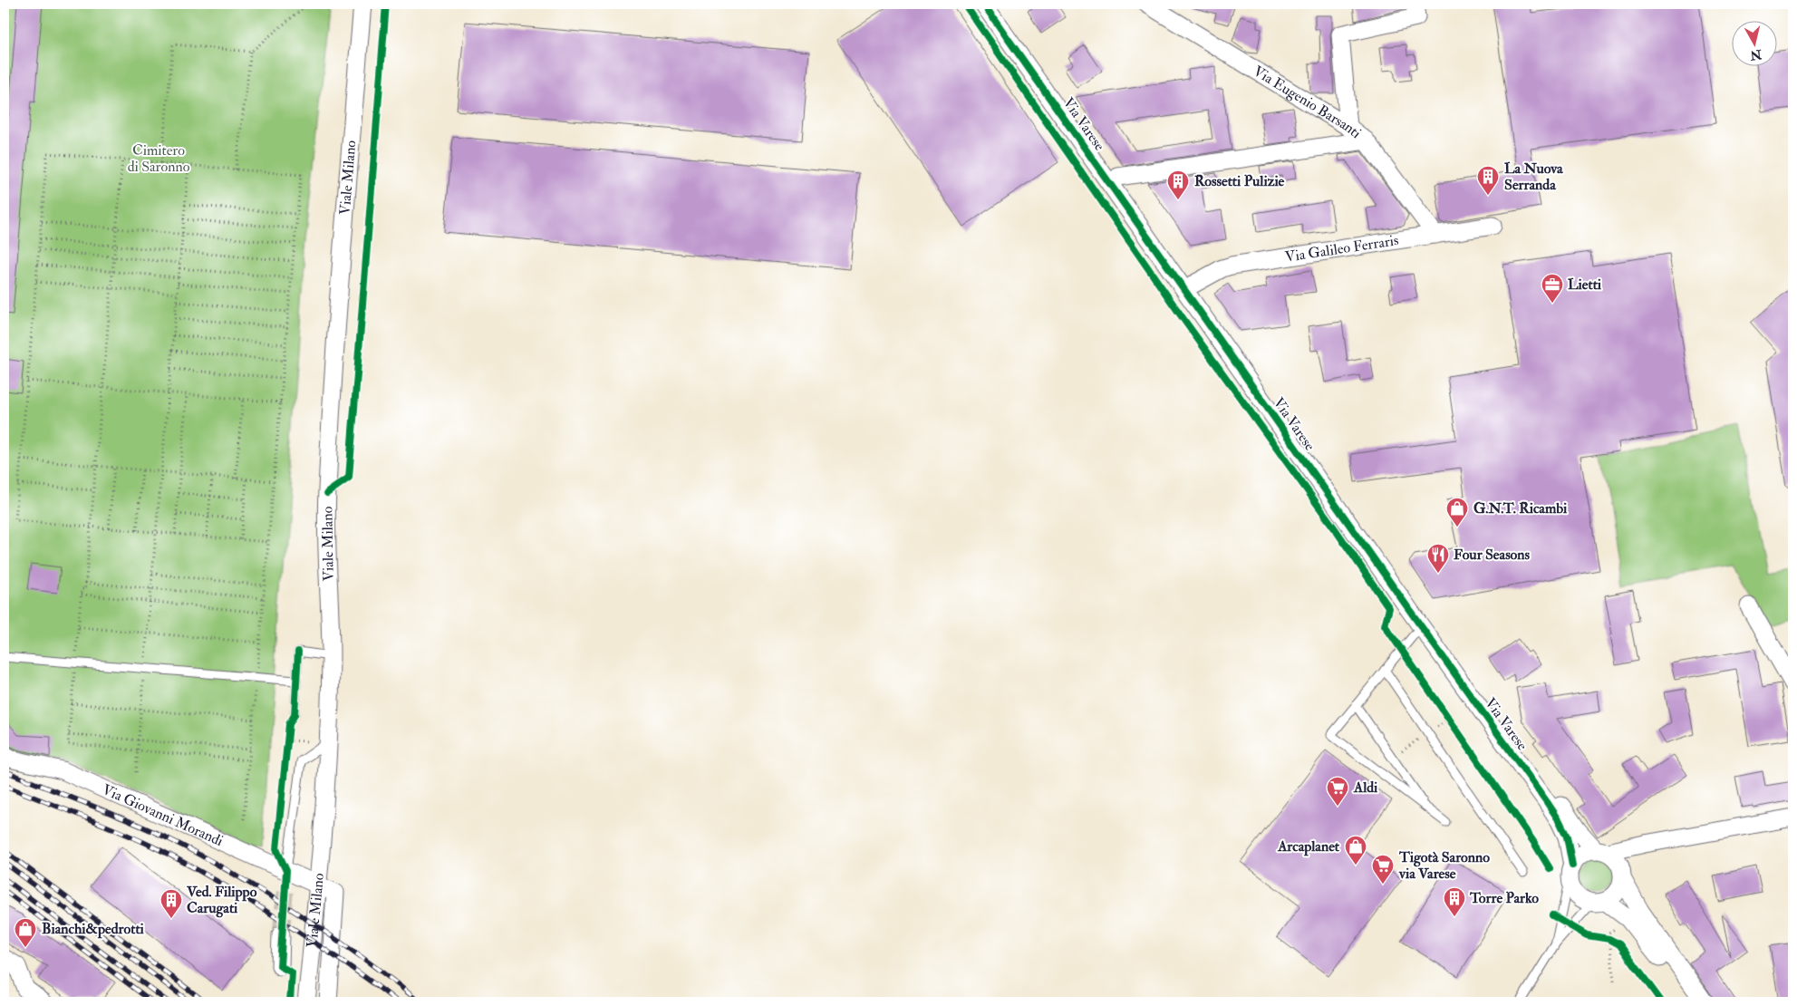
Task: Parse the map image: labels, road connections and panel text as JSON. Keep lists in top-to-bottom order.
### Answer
{
  "streets": {
    "street": [
      "Via Eugenio Barsanti",
      "Via Varese",
      "Viale Milano",
      "Via Galileo Ferraris",
      "Via Giovanni Morandi"
    ]
  },
  "crossings": [
    ["Via Eugenio Barsanti", "Via Galileo Ferraris"],
    ["Via Varese", "Via Galileo Ferraris"],
    ["Viale Milano", "Via Giovanni Morandi"]
  ],
  "parks": ["Cimitero di Saronno"],
  "places": {
    "building": [
      "La Nuova Serranda",
      "Rossetti Pulizie",
      "Torre Parko",
      "Ved. Filippo Carugati"
    ],
    "office": ["Lietti"],
    "shop": ["G.N.T. Ricambi", "Arcaplanet", "Bianchi&pedrotti"],
    "restaurant": ["Four Seasons"],
    "supermarket": ["Aldi", "Tigotà Saronno via Varese"]
  },
  "north": "bottom"
}
